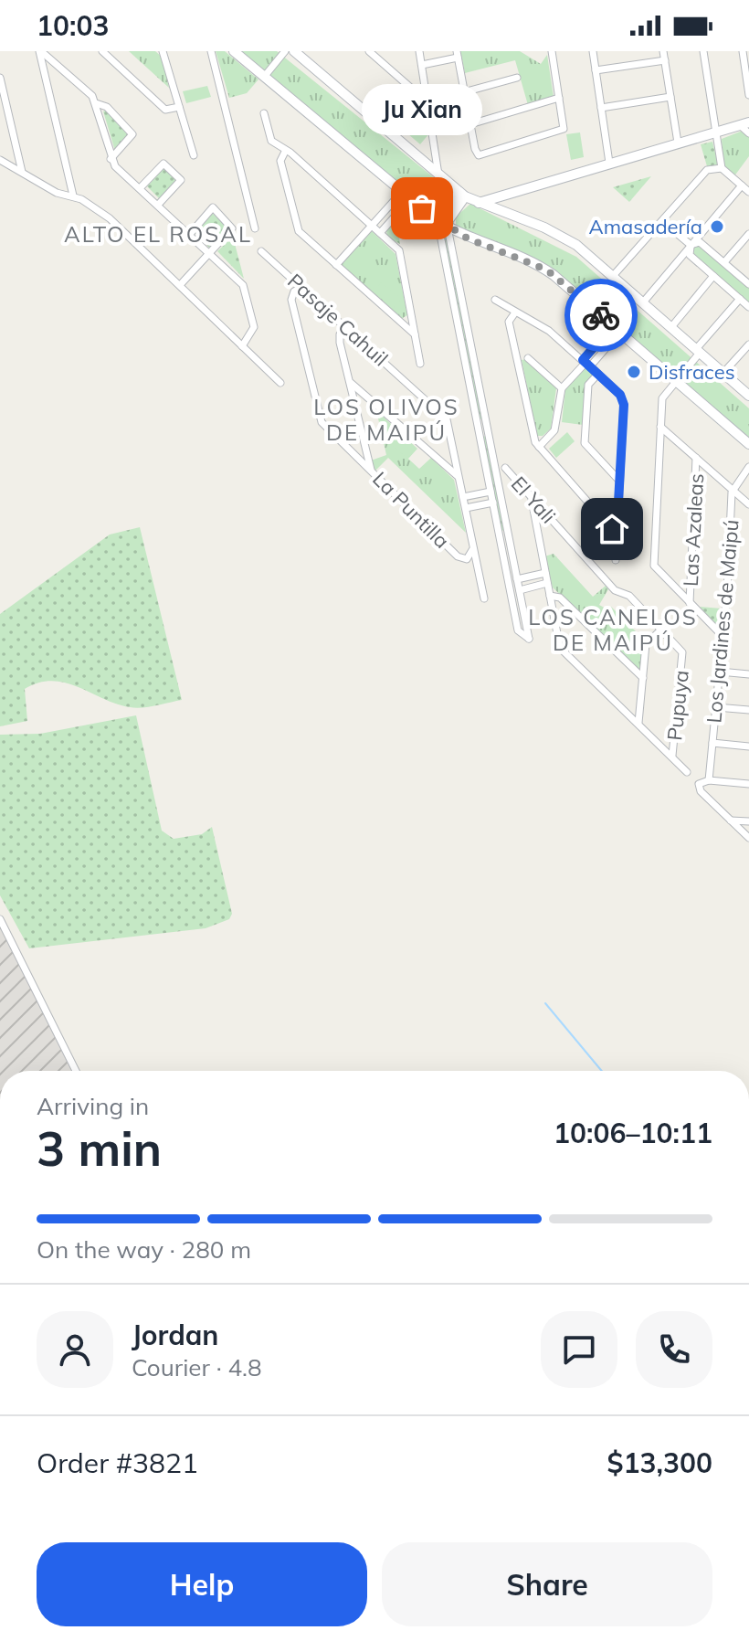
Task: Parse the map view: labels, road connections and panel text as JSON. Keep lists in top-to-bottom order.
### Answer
{
  "streets": {
    "street": [
      "Pasaje Cahuil",
      "El Yali",
      "La Puntilla",
      "Las Azaleas",
      "Los Jardines de Maipú",
      "Pupuya"
    ]
  },
  "crossings": [
    ["Pasaje Cahuil", "La Puntilla"],
    ["El Yali", "Pupuya"]
  ],
  "districts": ["ALTO EL ROSAL", "LOS OLIVOS DE MAIPÚ", "LOS CANELOS DE MAIPÚ"],
  "places": ["Ju Xian", "Amasadería", "Disfraces"],
  "page": {
    "status": "10:03",
    "bubble": "Ju Xian",
    "heading": ["3 min", "Arriving in", "10:06–10:11"],
    "panel": [
      "Jordan",
      "Courier · 4.8",
      "Order #3821",
      "$13,300"
    ],
    "bar": "On the way · 280 m",
    "buttons": ["Help", "Share"]
  }
}
